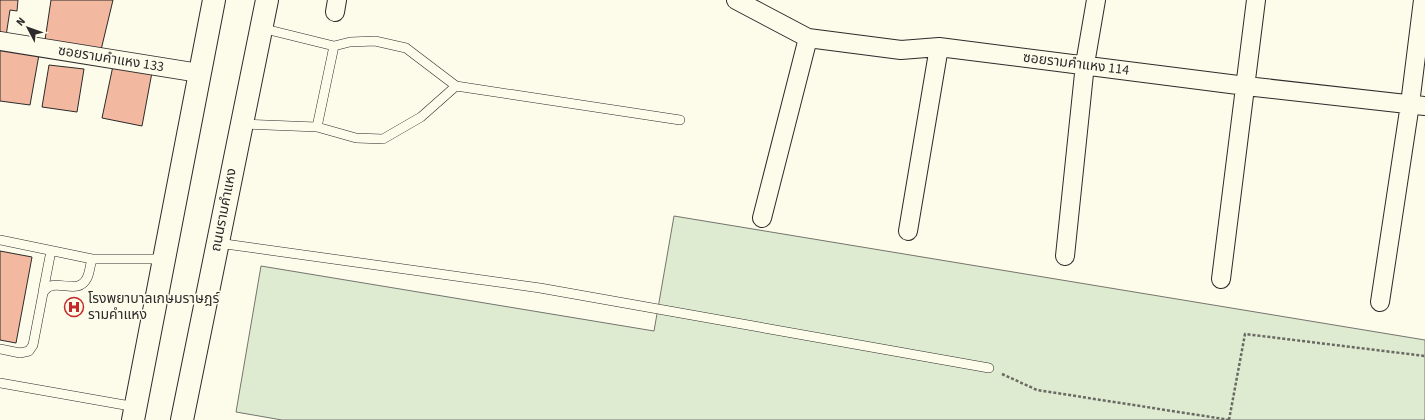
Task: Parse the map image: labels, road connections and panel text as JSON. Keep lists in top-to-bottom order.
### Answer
{
  "streets": {
    "main road": ["ถนนรามคำแหง"],
    "street": ["ซอยรามคำแหง 133", "ซอยรามคำแหง 114"]
  },
  "places": {
    "hospital": ["โรงพยาบาลเกษมราษฎร์ รามคำแหง"]
  },
  "north": "top left"
}
